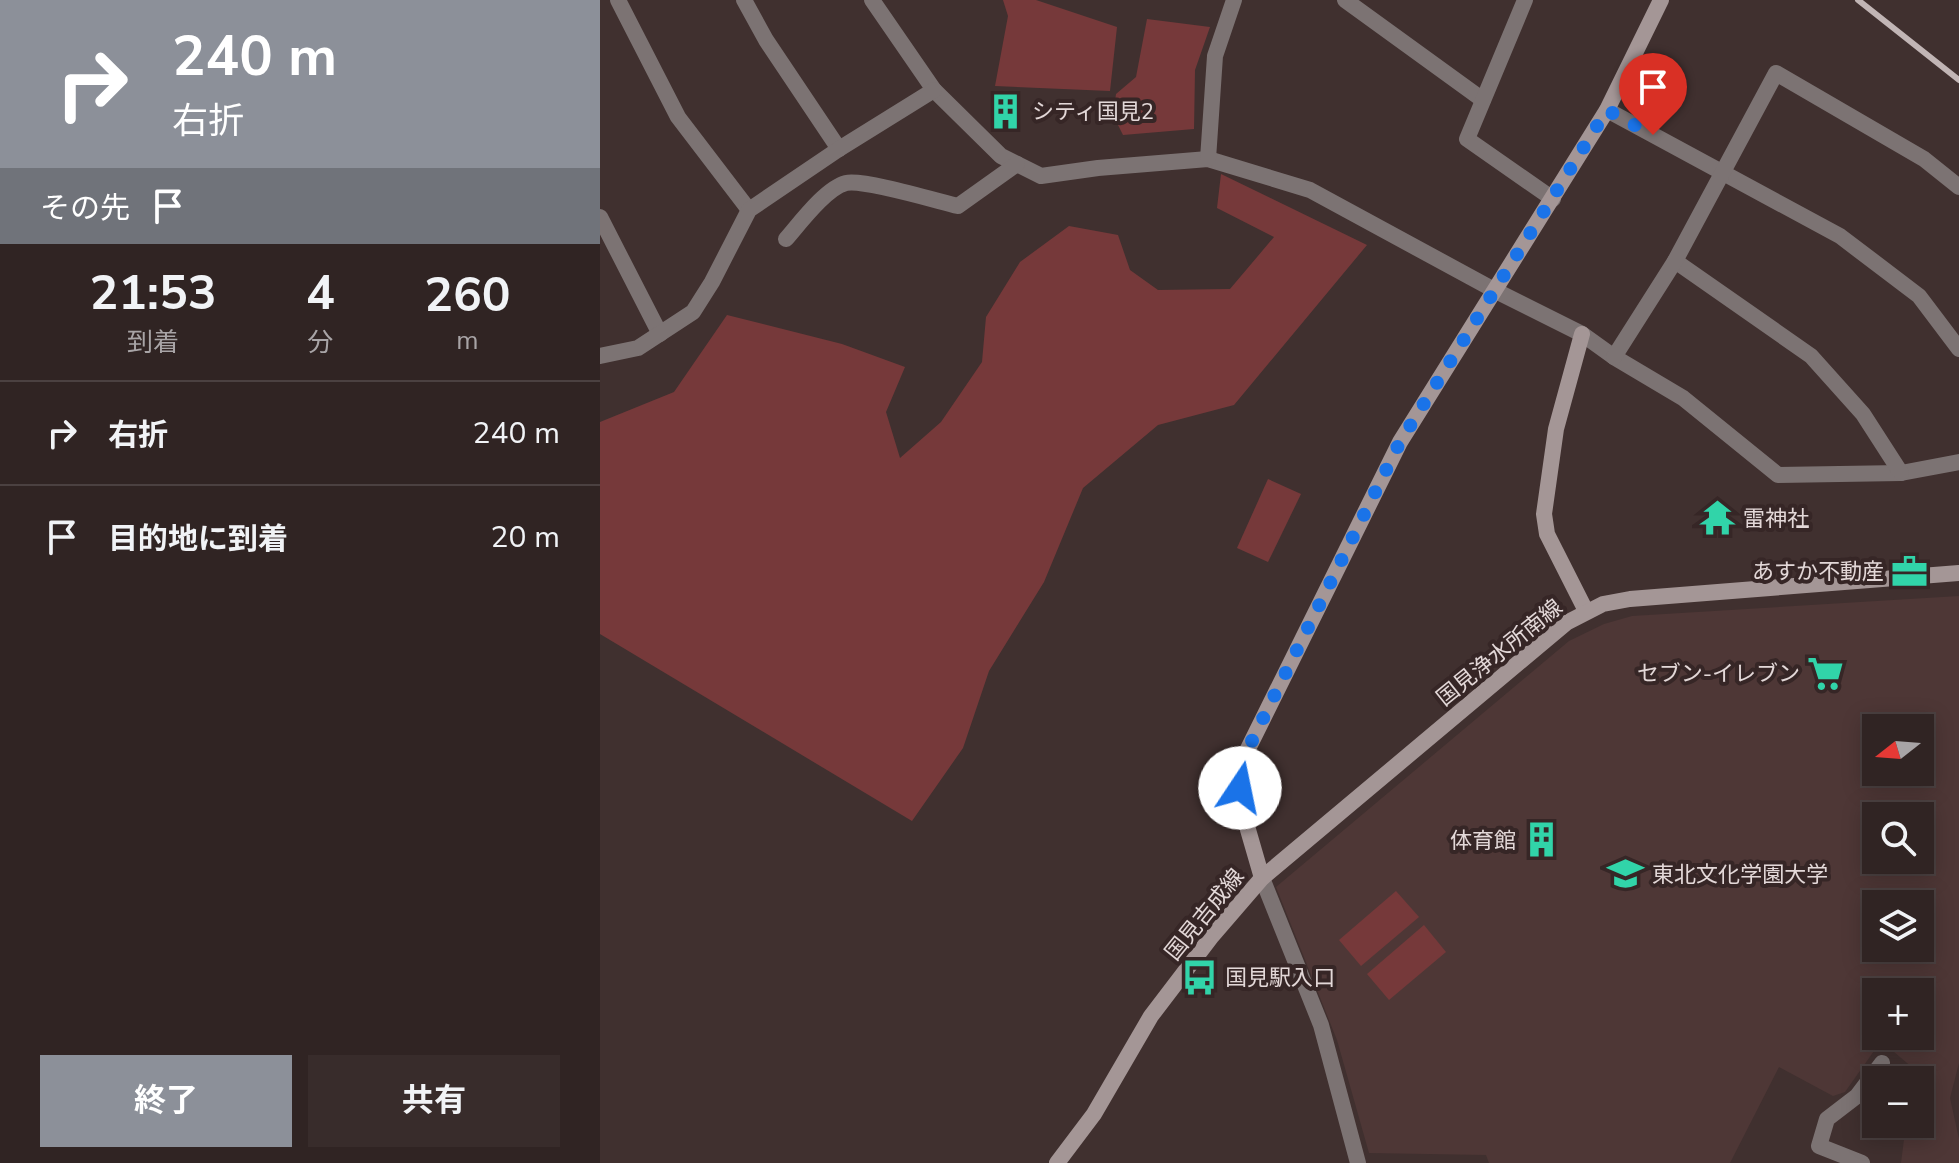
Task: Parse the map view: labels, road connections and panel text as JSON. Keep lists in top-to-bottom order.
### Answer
{
  "streets": {
    "street": ["国見浄水所南線", "国見吉成線"]
  },
  "crossings": [
    ["国見浄水所南線", "国見吉成線"]
  ],
  "places": {
    "building": ["シティ国見2", "体育館"],
    "temple": ["雷神社"],
    "office": ["あすか不動産"],
    "supermarket": ["セブン-イレブン"],
    "school or university": ["東北文化学園大学"],
    "bus stop": ["国見駅入口"]
  },
  "north": "left",
  "page": {
    "turn": ["240 m", "右折"],
    "then": "その先",
    "eta": [
      "21:53",
      "到着",
      "4",
      "分",
      "260",
      "m"
    ],
    "list": [
      {
        "name": "右折",
        "value": "240 m"
      },
      {
        "name": "目的地に到着",
        "value": "20 m"
      }
    ],
    "map_buttons": ["+", "−"],
    "buttons": ["終了", "共有"]
  }
}
